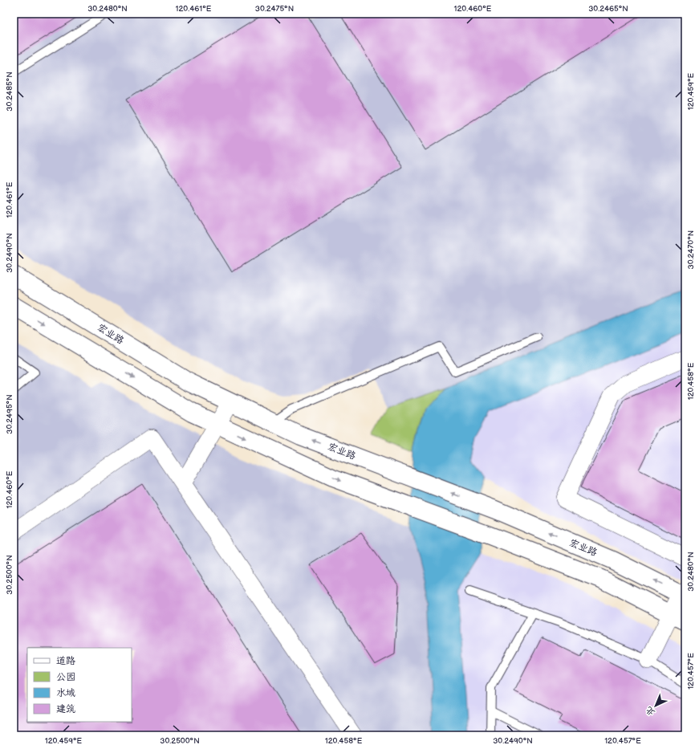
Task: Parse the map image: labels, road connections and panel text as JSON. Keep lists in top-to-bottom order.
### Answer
{
  "streets": {
    "street": ["宏业路"]
  },
  "legend": [
    "道路",
    "公园",
    "水域",
    "建筑"
  ],
  "north": "bottom left",
  "coordinates": [
    "30.2480°N",
    "120.461°E",
    "30.2475°N",
    "120.460°E",
    "30.2465°N",
    "120.459°E",
    "30.2485°N",
    "30.2470°N",
    "30.2490°N",
    "120.458°E",
    "30.2495°N",
    "30.2500°N",
    "120.457°E"
  ]
}
